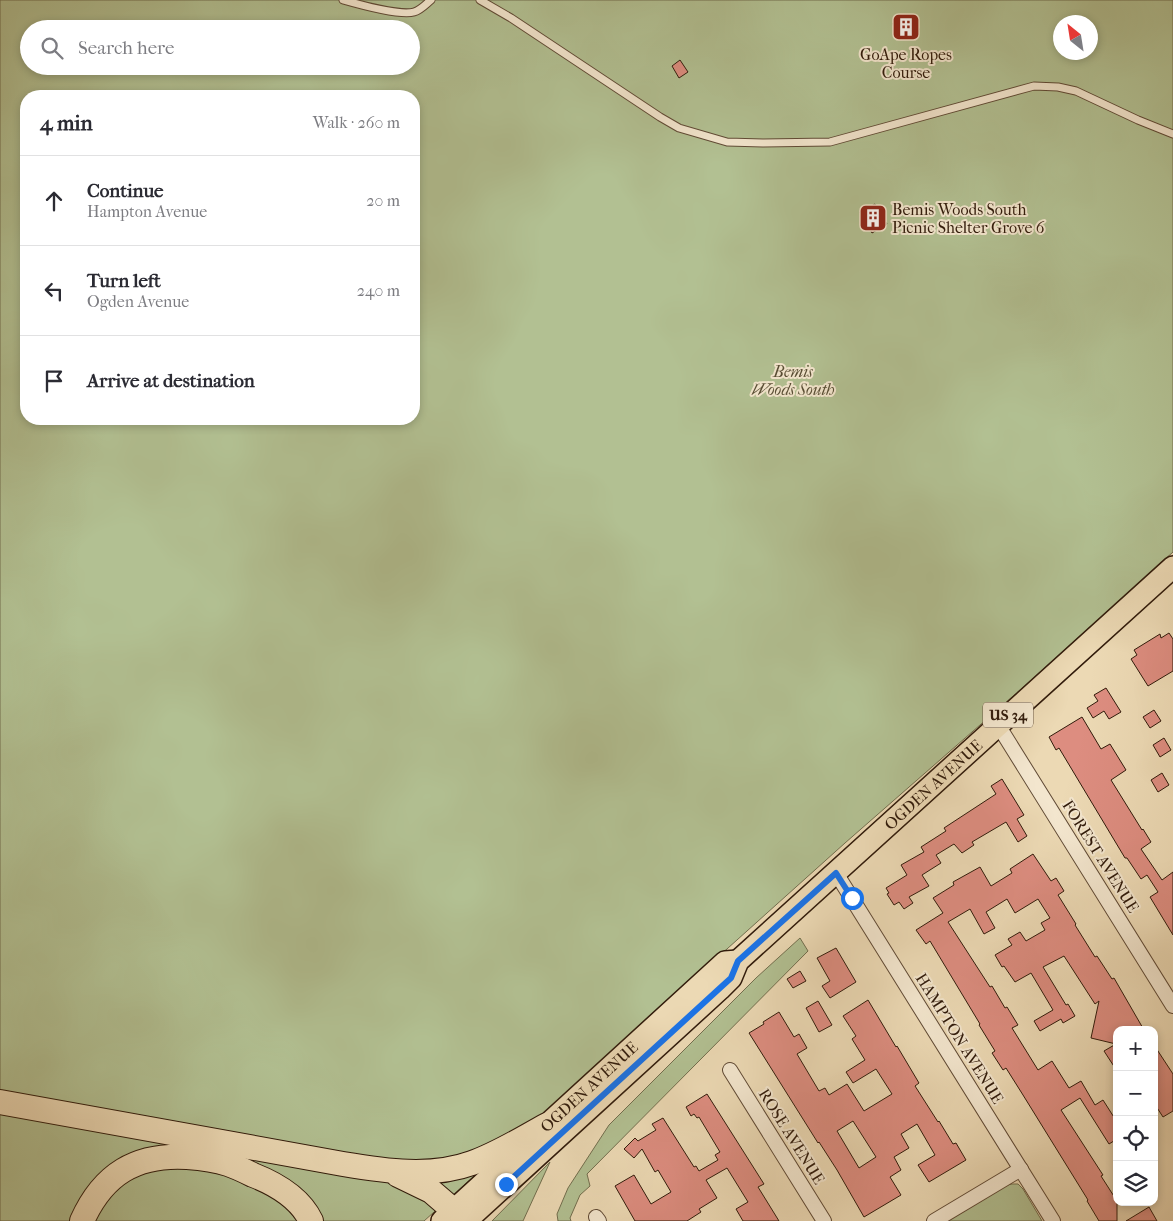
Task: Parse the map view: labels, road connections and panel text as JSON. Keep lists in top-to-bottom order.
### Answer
{
  "streets": {
    "main road": ["US 34", "OGDEN AVENUE"],
    "street": ["FOREST AVENUE", "HAMPTON AVENUE", "ROSE AVENUE"]
  },
  "crossings": [
    ["OGDEN AVENUE", "FOREST AVENUE"],
    ["OGDEN AVENUE", "HAMPTON AVENUE"]
  ],
  "parks": ["Bemis Woods South"],
  "places": {
    "building": ["GoApe Ropes Course", "Bemis Woods South Picnic Shelter Grove 6"]
  },
  "north": "top left",
  "page": {
    "search": "Search here",
    "heading": ["4 min", "Walk · 260 m"],
    "list": [
      ["Continue", "Hampton Avenue", "20 m"],
      ["Turn left", "Ogden Avenue", "240 m"],
      "Arrive at destination"
    ],
    "map_buttons": ["+", "−"]
  }
}
